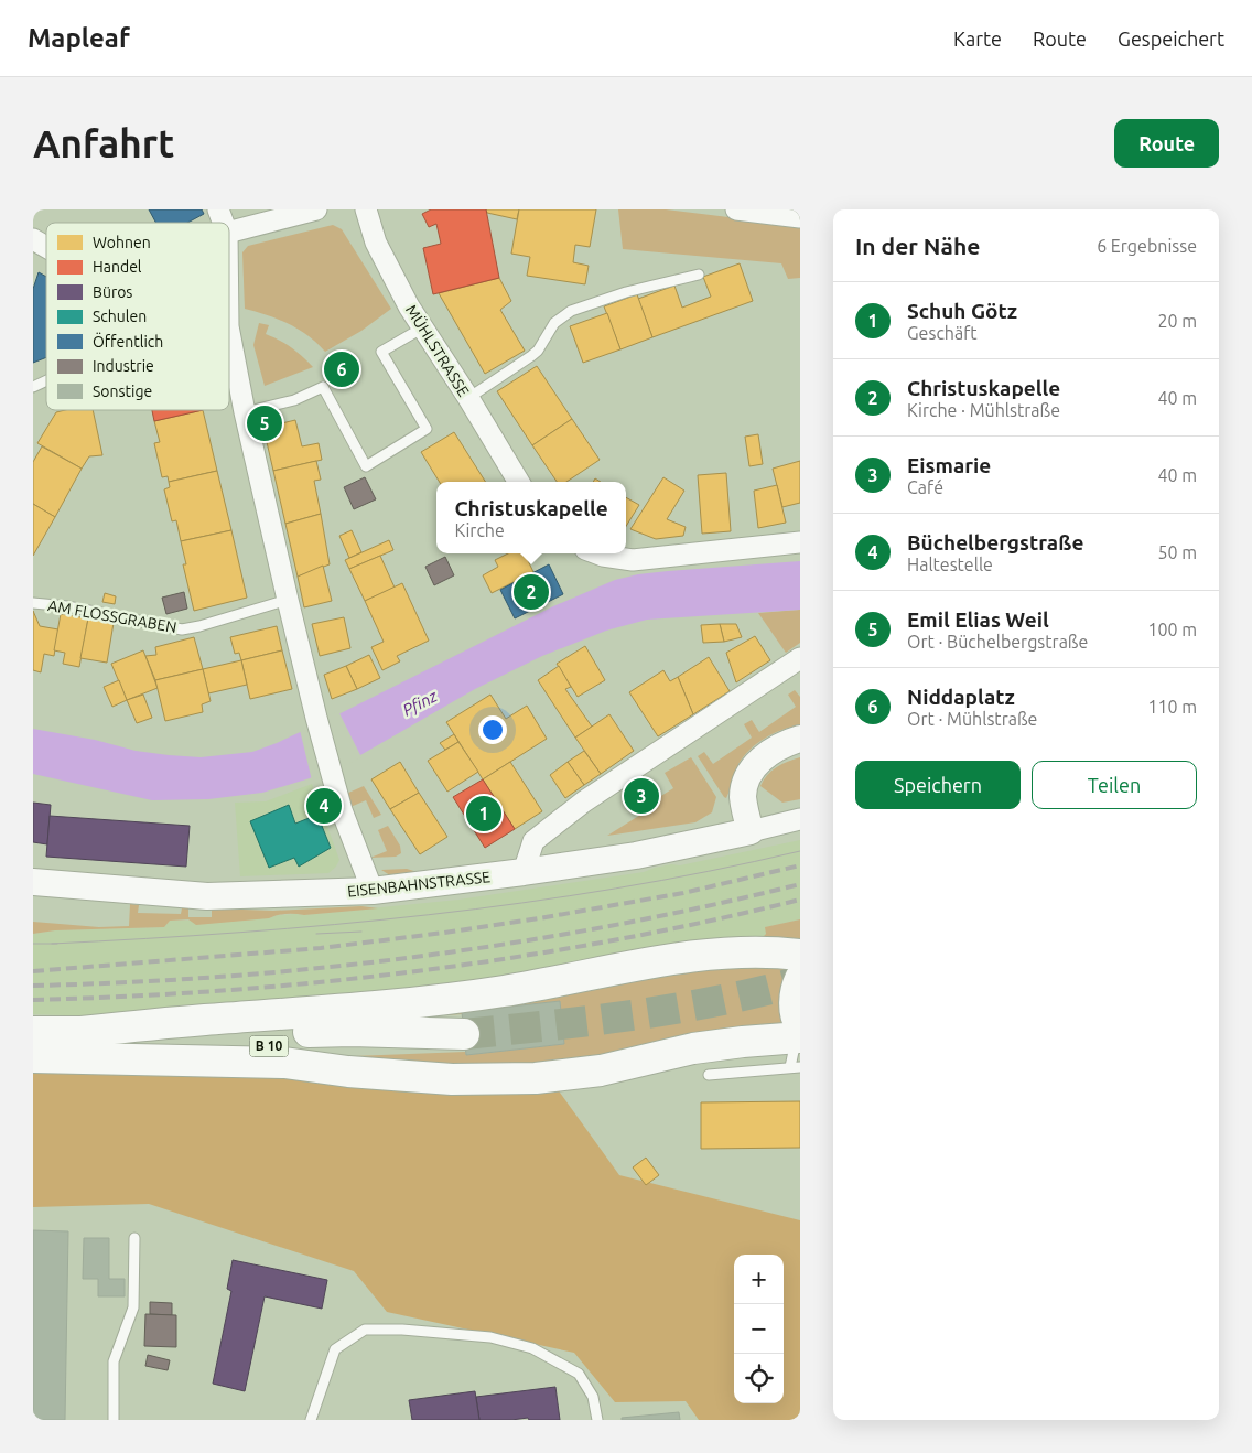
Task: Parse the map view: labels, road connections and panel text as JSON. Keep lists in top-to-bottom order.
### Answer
{
  "streets": {
    "highway": ["B 10"],
    "street": ["MÜHLSTRASSE", "EISENBAHNSTRASSE"],
    "lane": ["AM FLOSSGRABEN"]
  },
  "water": ["Pfinz"],
  "legend": [
    "Wohnen",
    "Handel",
    "Büros",
    "Schulen",
    "Öffentlich",
    "Industrie",
    "Sonstige"
  ],
  "page": {
    "header": "Mapleaf",
    "nav": ["Karte", "Route", "Gespeichert"],
    "buttons": [
      "Route",
      ["Speichern", "Teilen"]
    ],
    "title": "Anfahrt",
    "heading": ["In der Nähe", "6 Ergebnisse"],
    "list": [
      {
        "mark": "1",
        "name": "Schuh Götz",
        "note": "Geschäft",
        "value": "20 m"
      },
      {
        "mark": "2",
        "name": "Christuskapelle",
        "note": "Kirche · Mühlstraße",
        "value": "40 m"
      },
      {
        "mark": "3",
        "name": "Eismarie",
        "note": "Café",
        "value": "40 m"
      },
      {
        "mark": "4",
        "name": "Büchelbergstraße",
        "note": "Haltestelle",
        "value": "50 m"
      },
      {
        "mark": "5",
        "name": "Emil Elias Weil",
        "note": "Ort · Büchelbergstraße",
        "value": "100 m"
      },
      {
        "mark": "6",
        "name": "Niddaplatz",
        "note": "Ort · Mühlstraße",
        "value": "110 m"
      }
    ],
    "pins": [
      "6",
      "5",
      "2",
      "3",
      "4",
      "1"
    ],
    "popup": ["Christuskapelle", "Kirche"],
    "map_buttons": ["+", "−"]
  }
}
